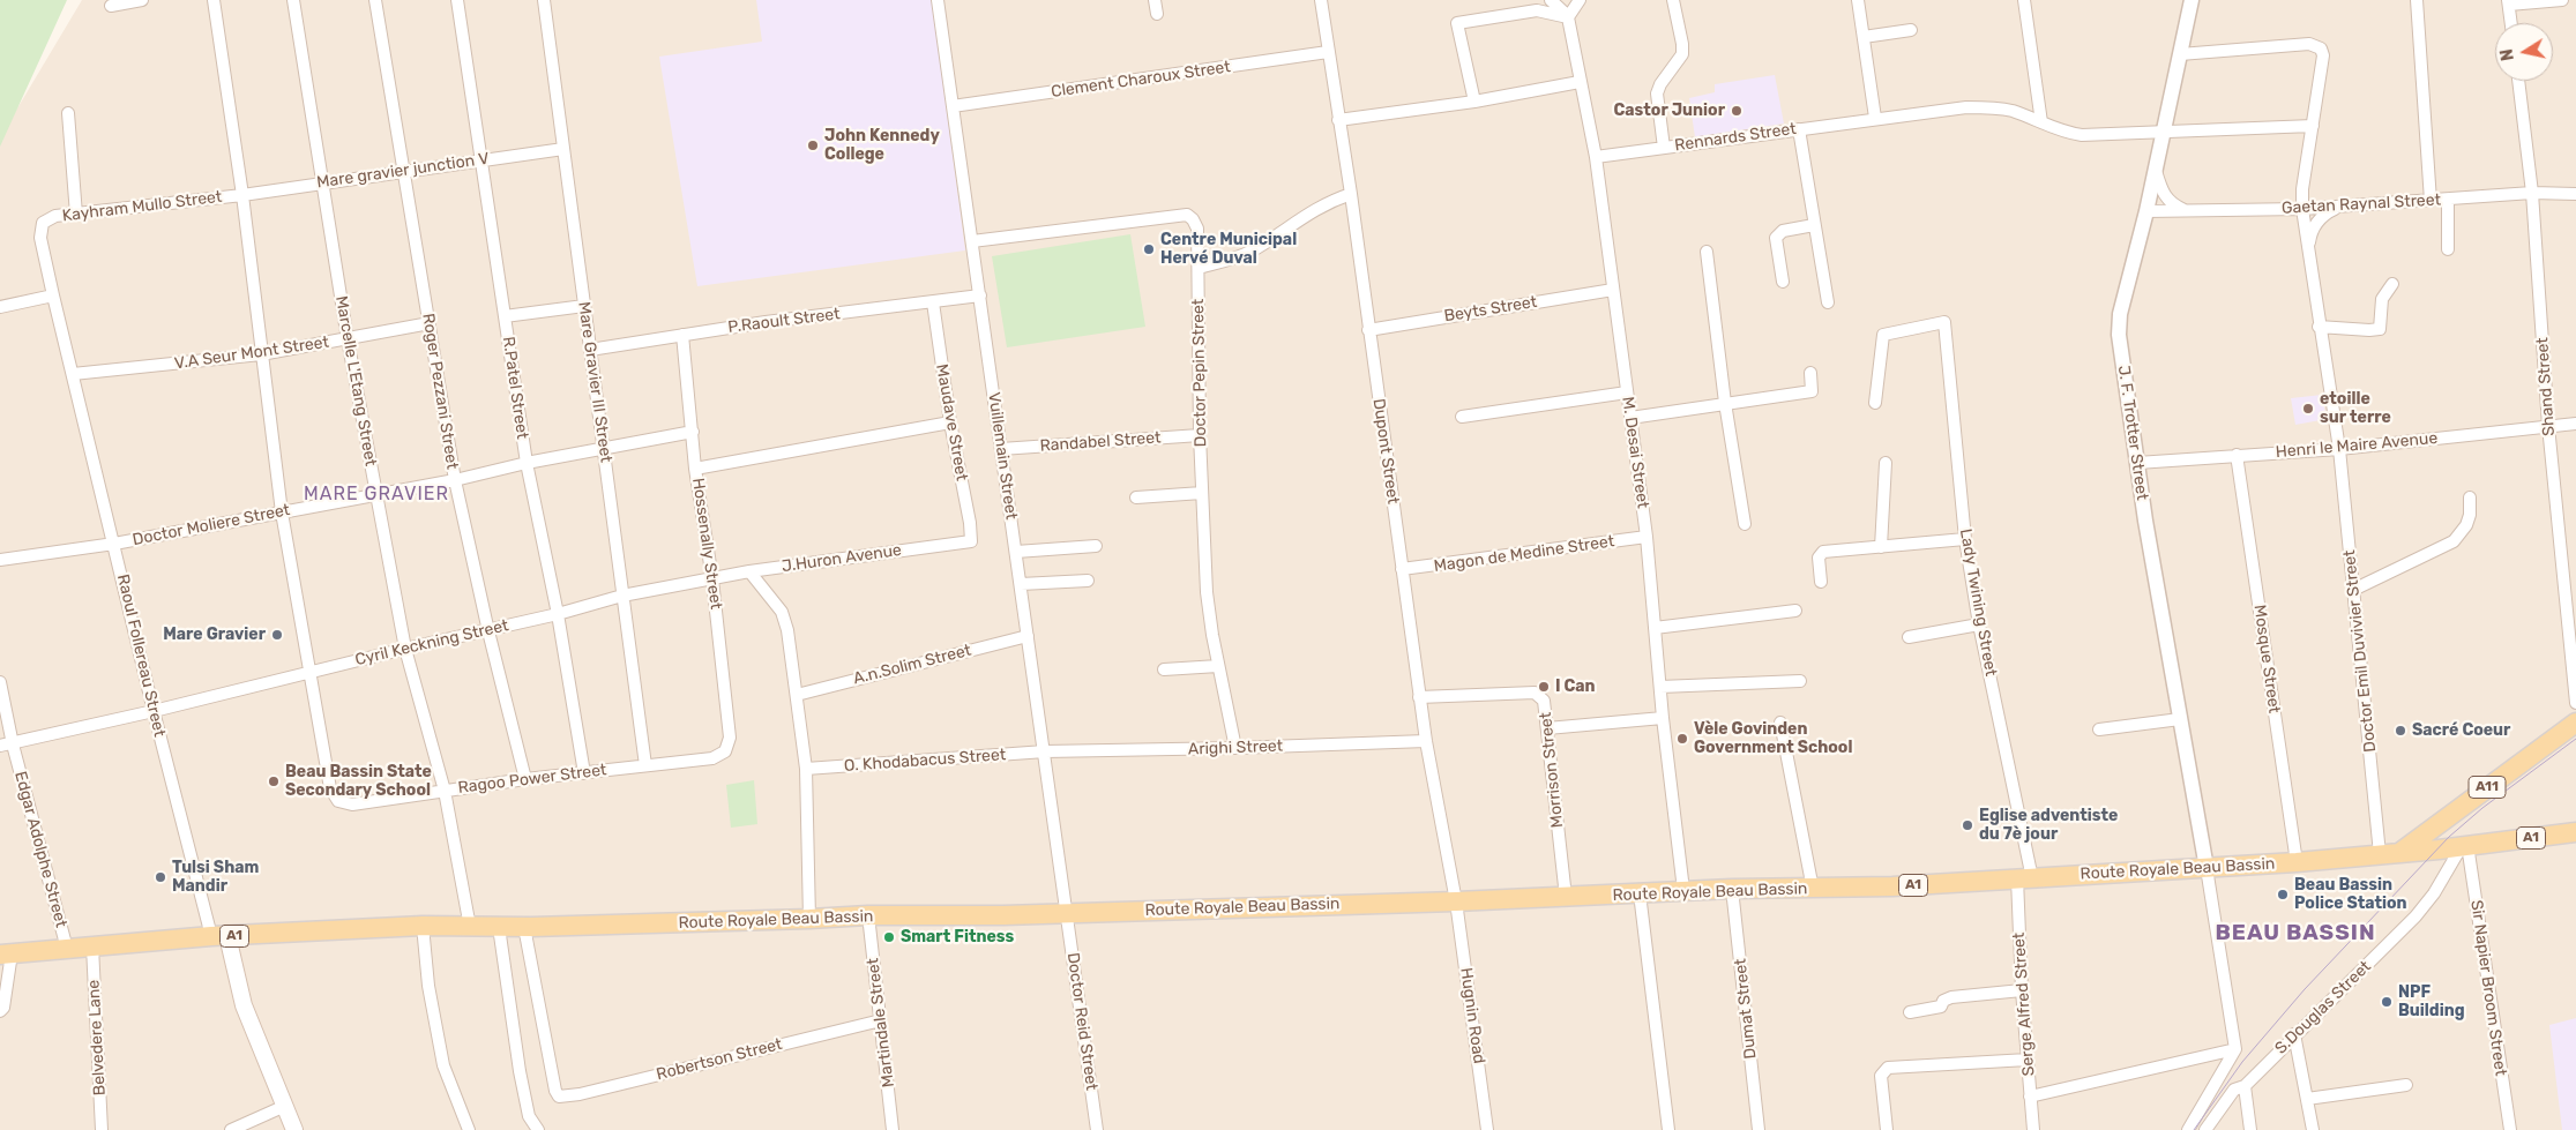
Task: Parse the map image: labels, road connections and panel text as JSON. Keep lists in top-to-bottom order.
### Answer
{
  "streets": {
    "main road": ["A11", "A1", "Route Royale Beau Bassin"],
    "street": [
      "Clement Charoux Street",
      "Rennards Street",
      "Mare gravier junction V",
      "Gaetan Raynal Street",
      "Kayhram Mullo Street",
      "Beyts Street",
      "P.Raoult Street",
      "V.A Seur Mont Street",
      "Doctor Pepin Street",
      "Marcelle L'Etang Street",
      "Mare Gravier III Street",
      "Shand Street",
      "R.Patel Street",
      "Roger Pezzani Street",
      "Maudave Street",
      "J. F. Trotter Street",
      "Randabel Street",
      "Henri le Maire Avenue",
      "Dupont Street",
      "M. Desai Street",
      "Vuillemain Street",
      "Doctor Moliere Street",
      "Hossenally Street",
      "Magon de Medine Street",
      "J.Huron Avenue",
      "Lady Twining Street",
      "Cyril Keckning Street",
      "Doctor Emil Duvivier Street",
      "Raoul Follereau Street",
      "Mosque Street",
      "A.n.Solim Street",
      "Arighi Street",
      "O. Khodabacus Street",
      "Morrison Street",
      "Ragoo Power Street",
      "Edgar Adolphe Street",
      "Sir Napier Broom Street",
      "Serge Alfred Street",
      "S.Douglas Street",
      "Dumat Street",
      "Hugnin Road",
      "Doctor Reid Street",
      "Martindale Street",
      "Belvedere Lane",
      "Robertson Street"
    ]
  },
  "crossings": [
    ["Clement Charoux Street", "Dupont Street"],
    ["Clement Charoux Street", "Vuillemain Street"],
    ["Rennards Street", "J. F. Trotter Street"],
    ["Rennards Street", "M. Desai Street"],
    ["Rennards Street", "Doctor Emil Duvivier Street"],
    ["Mare gravier junction V", "Kayhram Mullo Street"],
    ["Mare gravier junction V", "Marcelle L'Etang Street"],
    ["Mare gravier junction V", "Mare Gravier III Street"],
    ["Mare gravier junction V", "R.Patel Street"],
    ["Mare gravier junction V", "Roger Pezzani Street"],
    ["Gaetan Raynal Street", "Shand Street"],
    ["Gaetan Raynal Street", "J. F. Trotter Street"],
    ["Gaetan Raynal Street", "Doctor Emil Duvivier Street"],
    ["Kayhram Mullo Street", "Raoul Follereau Street"],
    ["Beyts Street", "Dupont Street"],
    ["Beyts Street", "M. Desai Street"],
    ["P.Raoult Street", "Mare Gravier III Street"],
    ["P.Raoult Street", "Maudave Street"],
    ["P.Raoult Street", "Vuillemain Street"],
    ["P.Raoult Street", "Hossenally Street"],
    ["V.A Seur Mont Street", "Marcelle L'Etang Street"],
    ["V.A Seur Mont Street", "Roger Pezzani Street"],
    ["V.A Seur Mont Street", "Raoul Follereau Street"],
    ["Doctor Pepin Street", "Randabel Street"],
    ["Doctor Pepin Street", "Vuillemain Street"],
    ["Doctor Pepin Street", "Arighi Street"],
    ["Marcelle L'Etang Street", "Doctor Moliere Street"],
    ["Marcelle L'Etang Street", "Cyril Keckning Street"],
    ["Marcelle L'Etang Street", "Ragoo Power Street"],
    ["Marcelle L'Etang Street", "Route Royale Beau Bassin"],
    ["Mare Gravier III Street", "Doctor Moliere Street"],
    ["Mare Gravier III Street", "Cyril Keckning Street"],
    ["Mare Gravier III Street", "Ragoo Power Street"],
    ["Shand Street", "Henri le Maire Avenue"],
    ["R.Patel Street", "Doctor Moliere Street"],
    ["R.Patel Street", "Cyril Keckning Street"],
    ["R.Patel Street", "Ragoo Power Street"],
    ["Roger Pezzani Street", "Doctor Moliere Street"],
    ["Roger Pezzani Street", "Cyril Keckning Street"],
    ["Roger Pezzani Street", "Ragoo Power Street"],
    ["Maudave Street", "J.Huron Avenue"],
    ["J. F. Trotter Street", "Henri le Maire Avenue"],
    ["J. F. Trotter Street", "Doctor Emil Duvivier Street"],
    ["J. F. Trotter Street", "Route Royale Beau Bassin"],
    ["Randabel Street", "Vuillemain Street"],
    ["Henri le Maire Avenue", "Doctor Emil Duvivier Street"],
    ["Henri le Maire Avenue", "Mosque Street"],
    ["Dupont Street", "Magon de Medine Street"],
    ["Dupont Street", "Arighi Street"],
    ["Dupont Street", "Morrison Street"],
    ["Dupont Street", "Route Royale Beau Bassin"],
    ["Dupont Street", "Hugnin Road"],
    ["M. Desai Street", "Magon de Medine Street"],
    ["M. Desai Street", "Route Royale Beau Bassin"],
    ["Vuillemain Street", "A.n.Solim Street"],
    ["Vuillemain Street", "Arighi Street"],
    ["Vuillemain Street", "O. Khodabacus Street"],
    ["Vuillemain Street", "Route Royale Beau Bassin"],
    ["Vuillemain Street", "Doctor Reid Street"],
    ["Doctor Moliere Street", "Hossenally Street"],
    ["Doctor Moliere Street", "Raoul Follereau Street"],
    ["Hossenally Street", "J.Huron Avenue"],
    ["Hossenally Street", "Cyril Keckning Street"],
    ["Hossenally Street", "Ragoo Power Street"],
    ["J.Huron Avenue", "Cyril Keckning Street"],
    ["Lady Twining Street", "Route Royale Beau Bassin"],
    ["Lady Twining Street", "Serge Alfred Street"],
    ["Cyril Keckning Street", "Raoul Follereau Street"],
    ["Cyril Keckning Street", "Ragoo Power Street"],
    ["Cyril Keckning Street", "Edgar Adolphe Street"],
    ["Doctor Emil Duvivier Street", "A11"],
    ["Doctor Emil Duvivier Street", "Route Royale Beau Bassin"],
    ["Raoul Follereau Street", "Route Royale Beau Bassin"],
    ["Mosque Street", "Route Royale Beau Bassin"],
    ["Arighi Street", "O. Khodabacus Street"],
    ["Morrison Street", "Route Royale Beau Bassin"],
    ["A11", "Route Royale Beau Bassin"],
    ["A1", "Route Royale Beau Bassin"],
    ["A1", "Sir Napier Broom Street"],
    ["A1", "S.Douglas Street"],
    ["Edgar Adolphe Street", "Route Royale Beau Bassin"],
    ["Route Royale Beau Bassin", "Sir Napier Broom Street"],
    ["Route Royale Beau Bassin", "Serge Alfred Street"],
    ["Route Royale Beau Bassin", "S.Douglas Street"],
    ["Route Royale Beau Bassin", "Dumat Street"],
    ["Route Royale Beau Bassin", "Hugnin Road"],
    ["Route Royale Beau Bassin", "Doctor Reid Street"],
    ["Route Royale Beau Bassin", "Martindale Street"],
    ["Route Royale Beau Bassin", "Belvedere Lane"],
    ["Route Royale Beau Bassin", "Robertson Street"],
    ["Sir Napier Broom Street", "S.Douglas Street"],
    ["Martindale Street", "Robertson Street"]
  ],
  "districts": ["MARE GRAVIER", "BEAU BASSIN"],
  "places": [
    "Castor Junior",
    "John Kennedy College",
    "Centre Municipal Hervé Duval",
    "etoille sur terre",
    "Mare Gravier",
    "I Can",
    "Sacré Coeur",
    "Vèle Govinden Government School",
    "Beau Bassin State Secondary School",
    "Eglise adventiste du 7è jour",
    "Tulsi Sham Mandir",
    "Beau Bassin Police Station",
    "Smart Fitness",
    "NPF Building"
  ],
  "north": "left"
}
